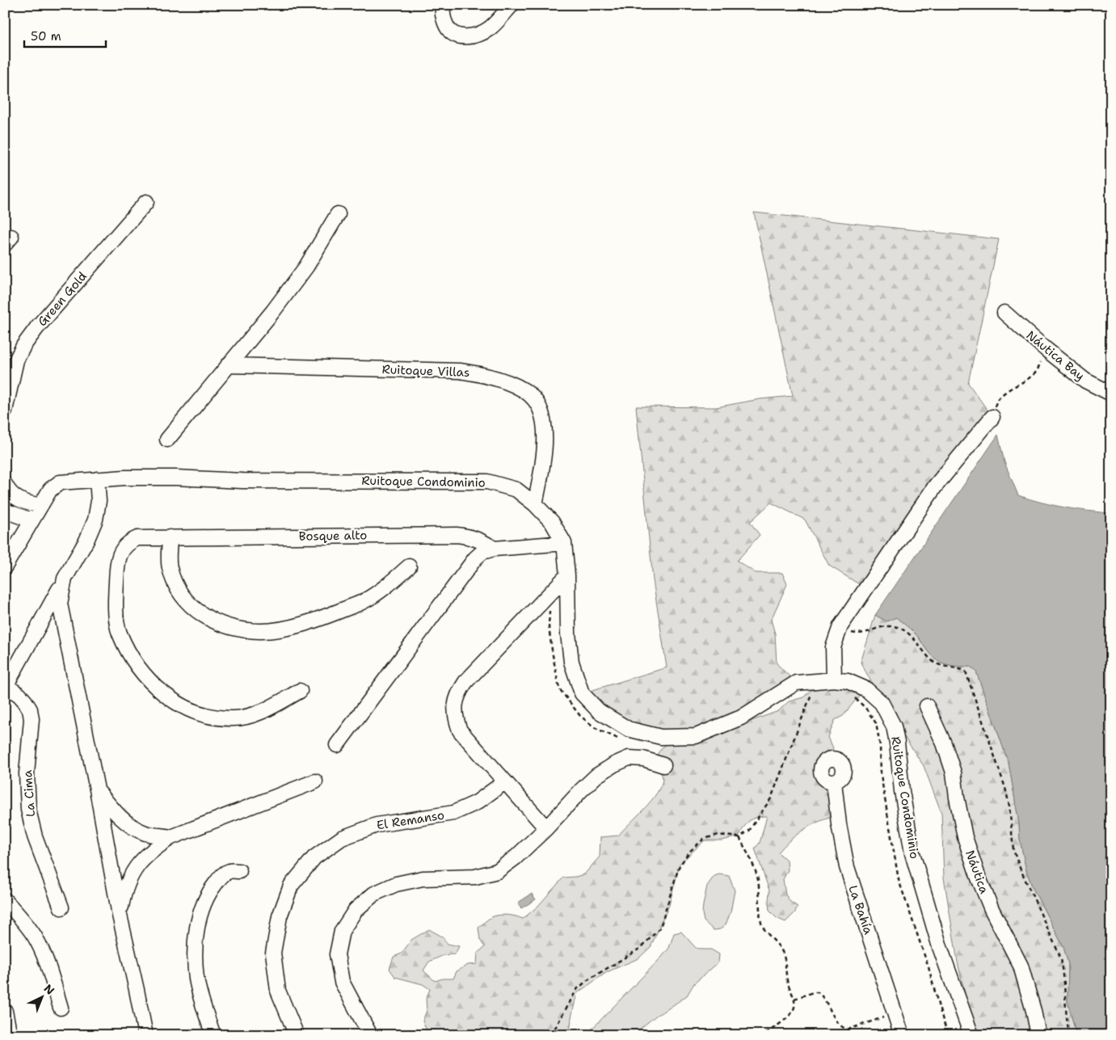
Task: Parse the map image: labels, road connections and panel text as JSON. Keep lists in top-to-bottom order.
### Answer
{
  "streets": {
    "street": [
      "Green Gold",
      "Náutica Bay",
      "Ruitoque Villas",
      "Ruitoque Condominio",
      "Bosque alto",
      "La Cima",
      "El Remanso",
      "Náutica",
      "La Bahía"
    ]
  },
  "crossings": [
    ["Ruitoque Villas", "Ruitoque Condominio"],
    ["Ruitoque Condominio", "La Cima"]
  ],
  "scale_bar": "50 m",
  "north": "top right"
}
